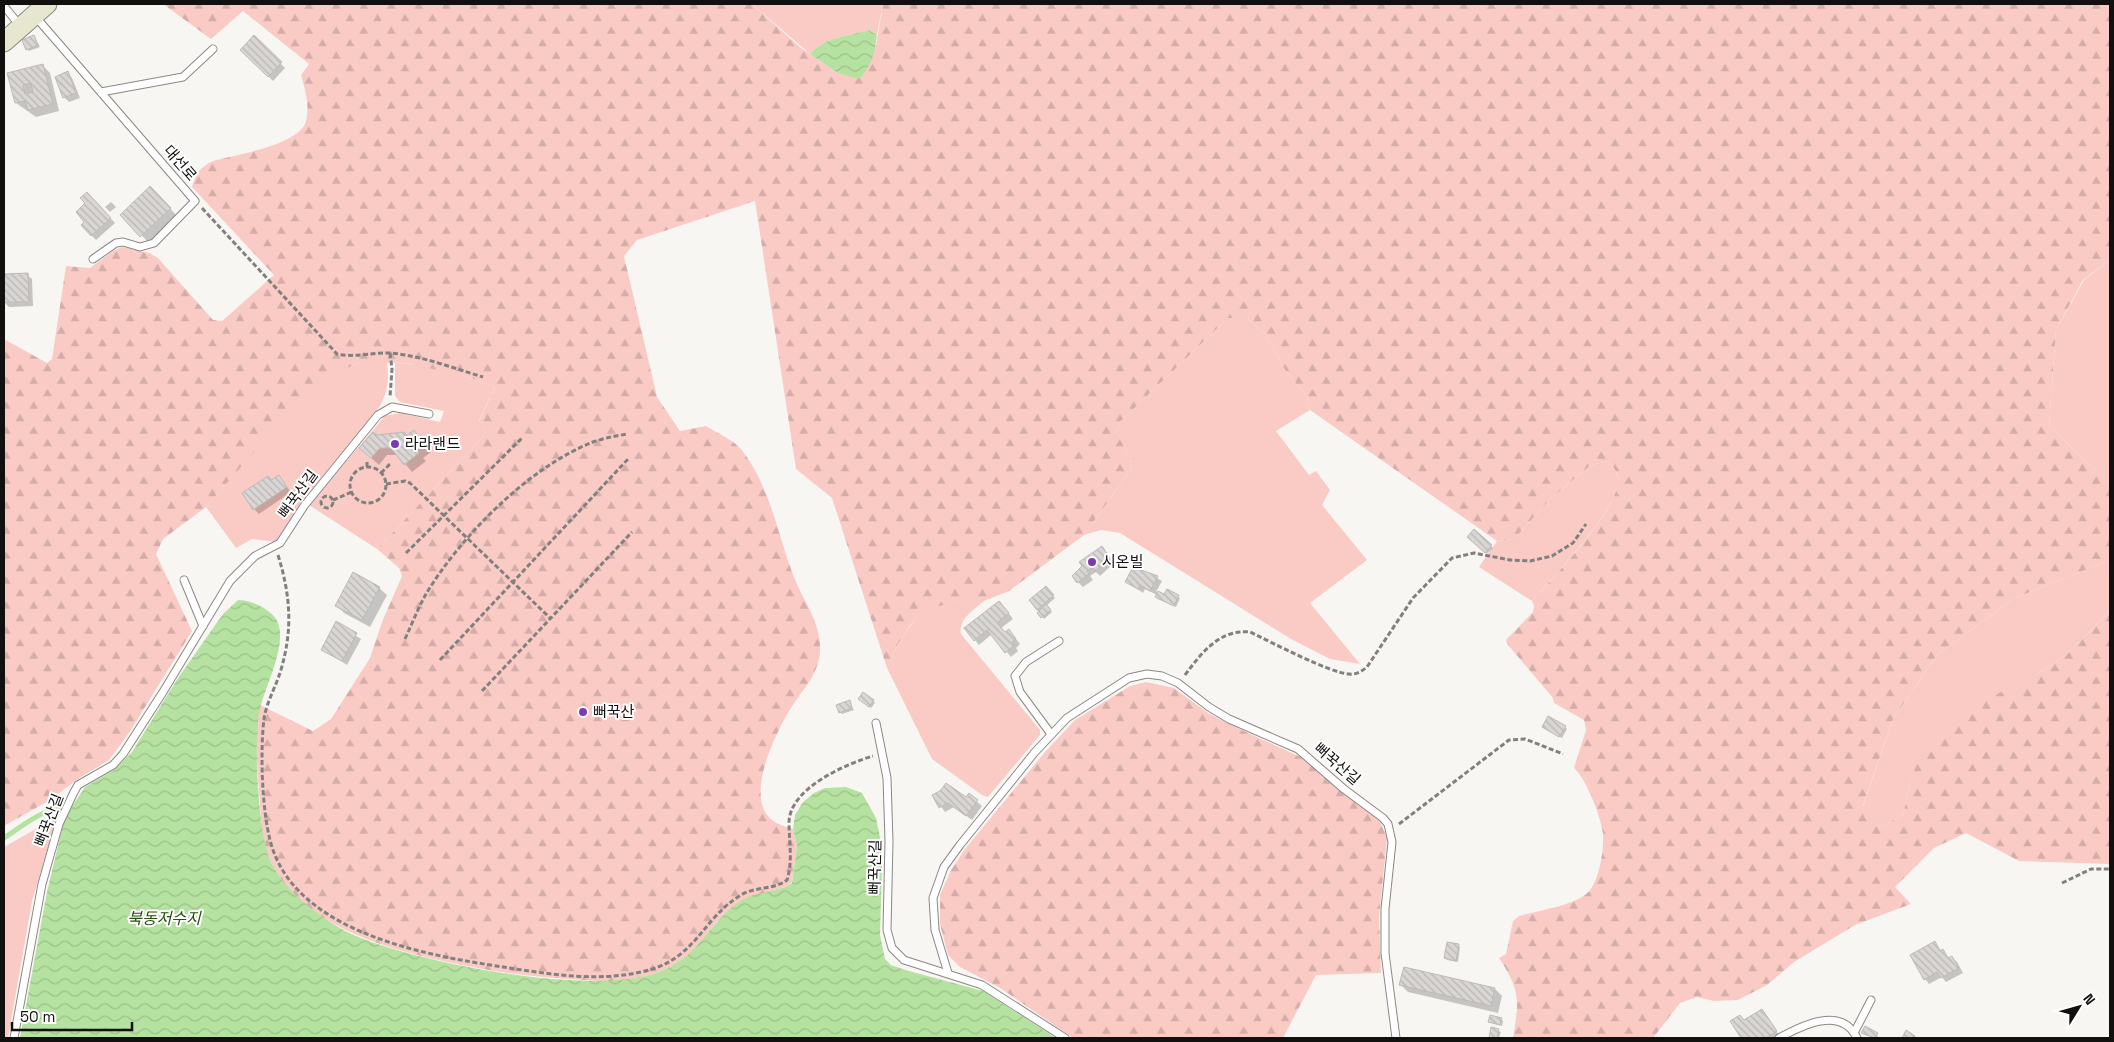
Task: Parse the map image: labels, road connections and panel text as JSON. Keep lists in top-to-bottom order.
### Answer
{
  "streets": {
    "lane": ["대선로", "뻐꾹산길"]
  },
  "water": ["북동저수지"],
  "places": ["라라랜드", "시온빌", "뻐꾹산"],
  "scale_bar": "50 m",
  "north": "top right"
}
